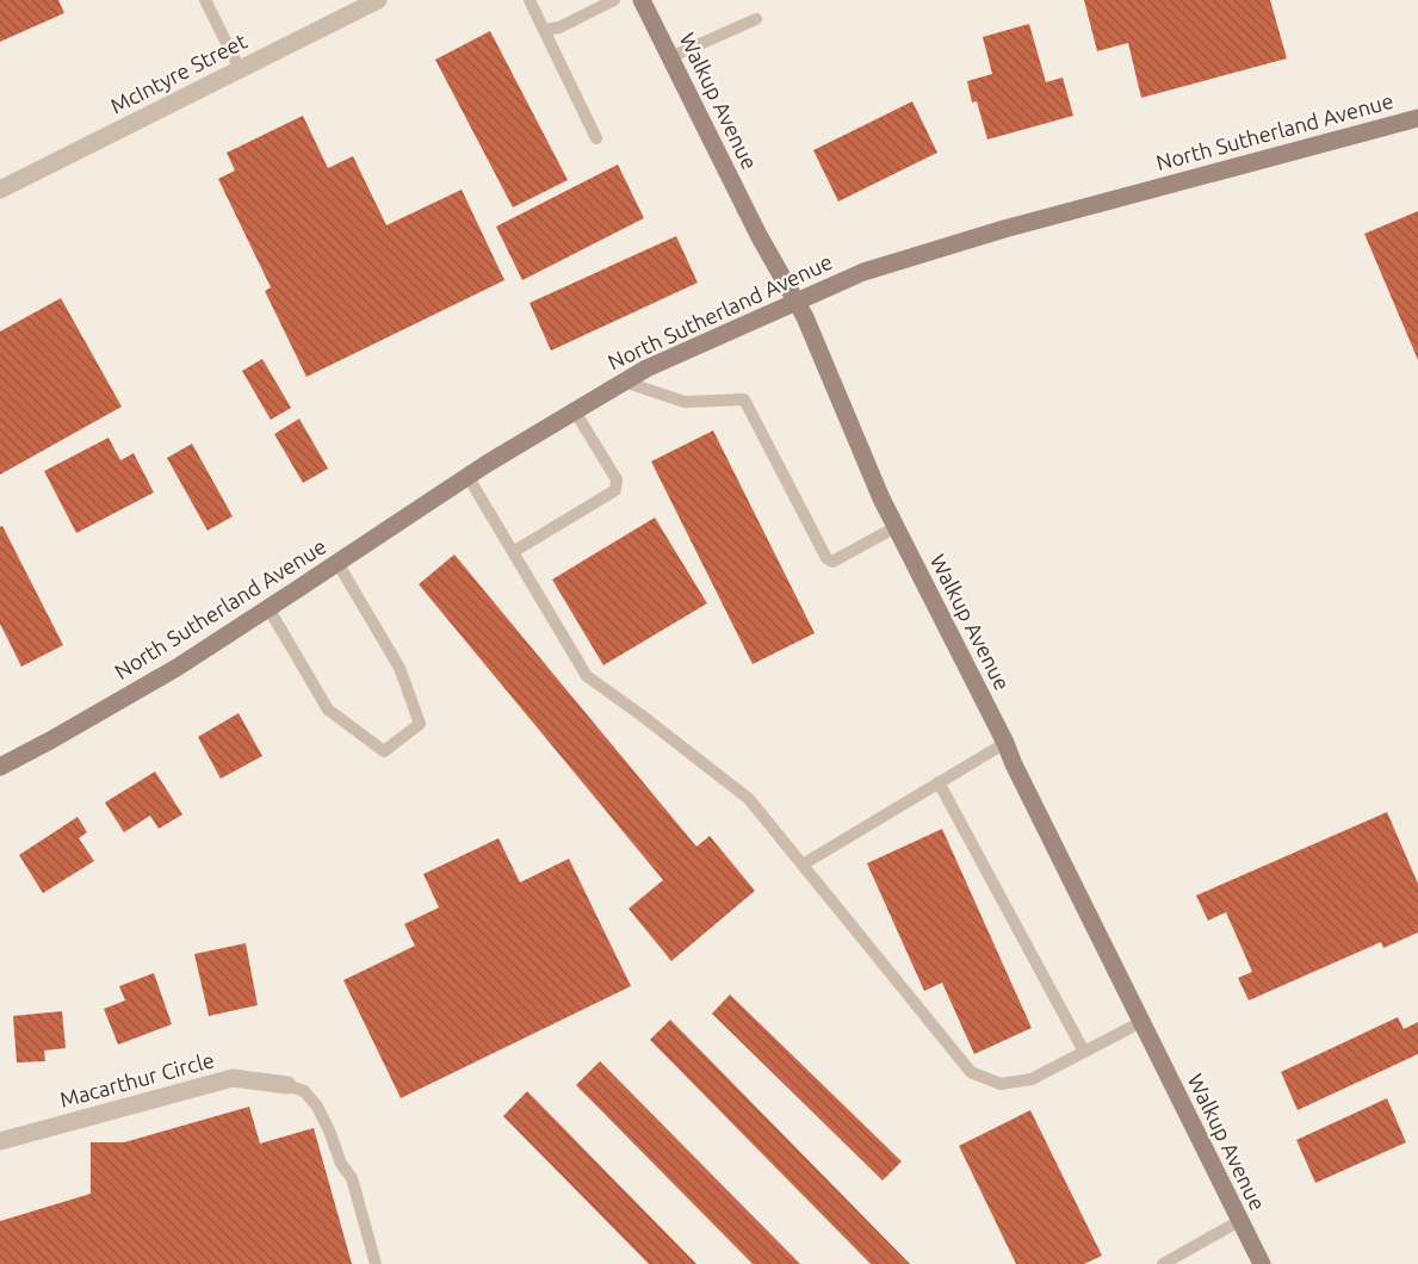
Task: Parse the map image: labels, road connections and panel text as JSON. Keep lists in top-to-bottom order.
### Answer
{
  "streets": {
    "street": [
      "McIntyre Street",
      "Walkup Avenue",
      "North Sutherland Avenue",
      "Macarthur Circle"
    ]
  },
  "crossings": [
    ["Walkup Avenue", "North Sutherland Avenue"]
  ]
}
